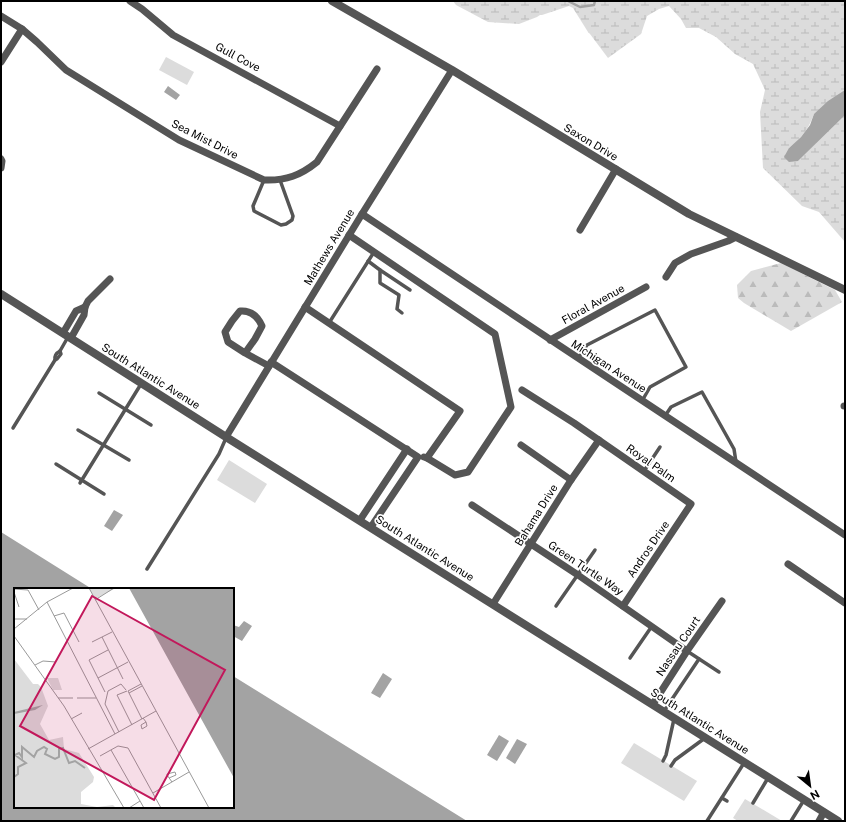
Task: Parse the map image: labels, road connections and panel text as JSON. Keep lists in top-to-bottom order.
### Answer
{
  "streets": {
    "street": [
      "Gull Cove",
      "Sea Mist Drive",
      "Saxon Drive",
      "Mathews Avenue",
      "Floral Avenue",
      "Michigan Avenue",
      "South Atlantic Avenue",
      "Royal Palm",
      "Bahama Drive",
      "Andros Drive",
      "Green Turtle Way",
      "Nassau Court"
    ]
  },
  "crossings": [
    ["Gull Cove", "Sea Mist Drive"],
    ["Saxon Drive", "Mathews Avenue"],
    ["Mathews Avenue", "Michigan Avenue"],
    ["Mathews Avenue", "South Atlantic Avenue"],
    ["Floral Avenue", "Michigan Avenue"],
    ["South Atlantic Avenue", "Bahama Drive"],
    ["South Atlantic Avenue", "Nassau Court"],
    ["Royal Palm", "Bahama Drive"],
    ["Royal Palm", "Andros Drive"],
    ["Bahama Drive", "Green Turtle Way"],
    ["Andros Drive", "Green Turtle Way"],
    ["Green Turtle Way", "Nassau Court"]
  ],
  "north": "bottom right"
}
